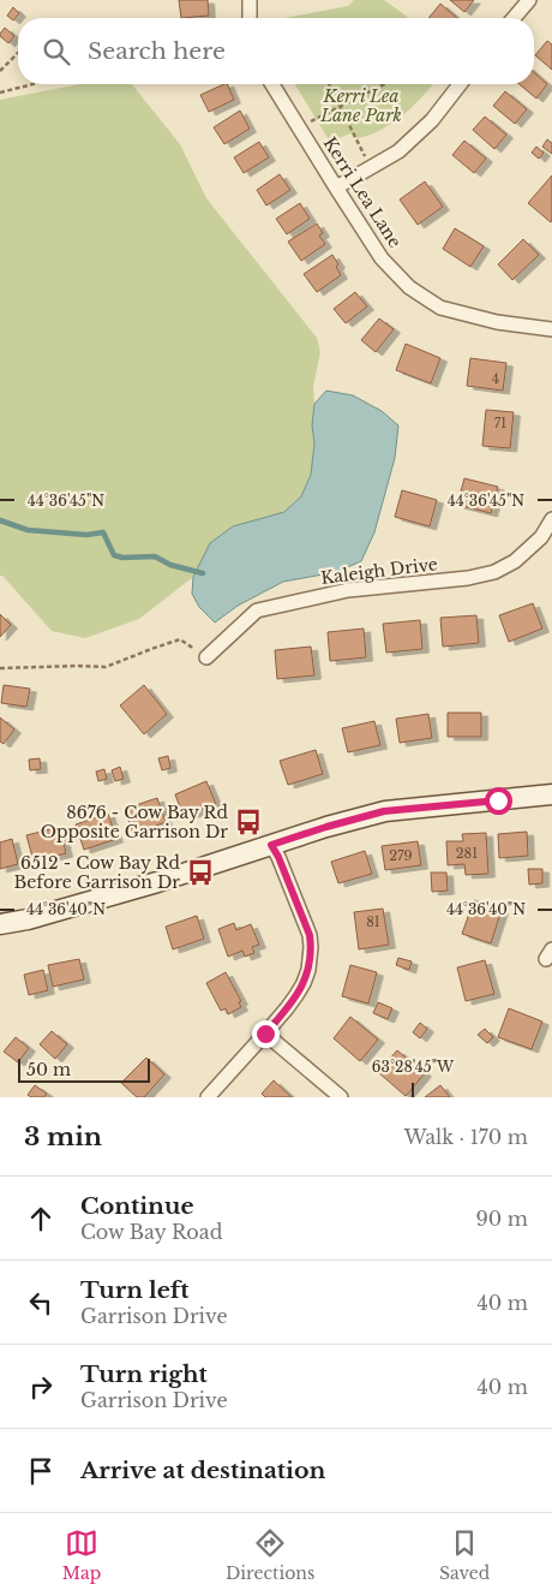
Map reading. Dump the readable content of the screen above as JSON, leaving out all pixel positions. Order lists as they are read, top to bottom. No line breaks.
{"streets":{"street":["Kerri Lea Lane","Kaleigh Drive"]},"parks":["Kerri Lea Lane Park"],"places":{"bus stop":["8676 - Cow Bay Rd Opposite Garrison Dr","6512 - Cow Bay Rd Before Garrison Dr"]},"house_numbers":["4","71","281","279","81"],"scale_bar":"50 m","page":{"search":"Search here","scale":"50 m","heading":["3 min","Walk · 170 m"],"list":[["Continue","Cow Bay Road","90 m"],["Turn left","Garrison Drive","40 m"],["Turn right","Garrison Drive","40 m"],"Arrive at destination"],"nav":["Map","Directions","Saved"]},"coordinates":["44°36'45\"N","44°36'40\"N","63°28'45\"W"]}
